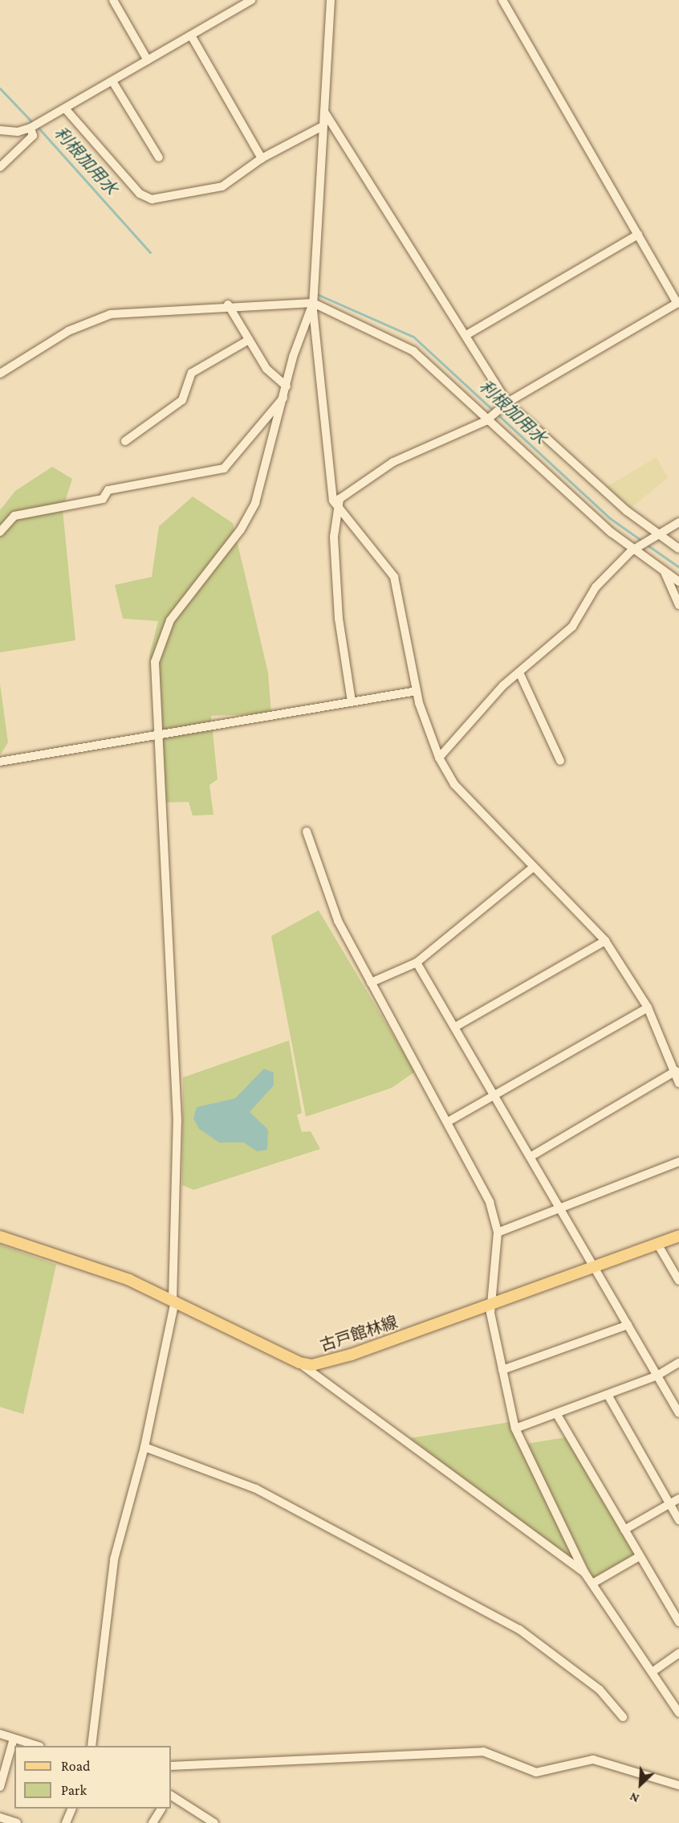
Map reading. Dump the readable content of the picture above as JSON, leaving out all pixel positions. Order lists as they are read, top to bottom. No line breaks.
{"streets":{"main road":["古戸館林線"]},"water":["利根加用水"],"legend":["Road","Park"],"north":"bottom left"}
